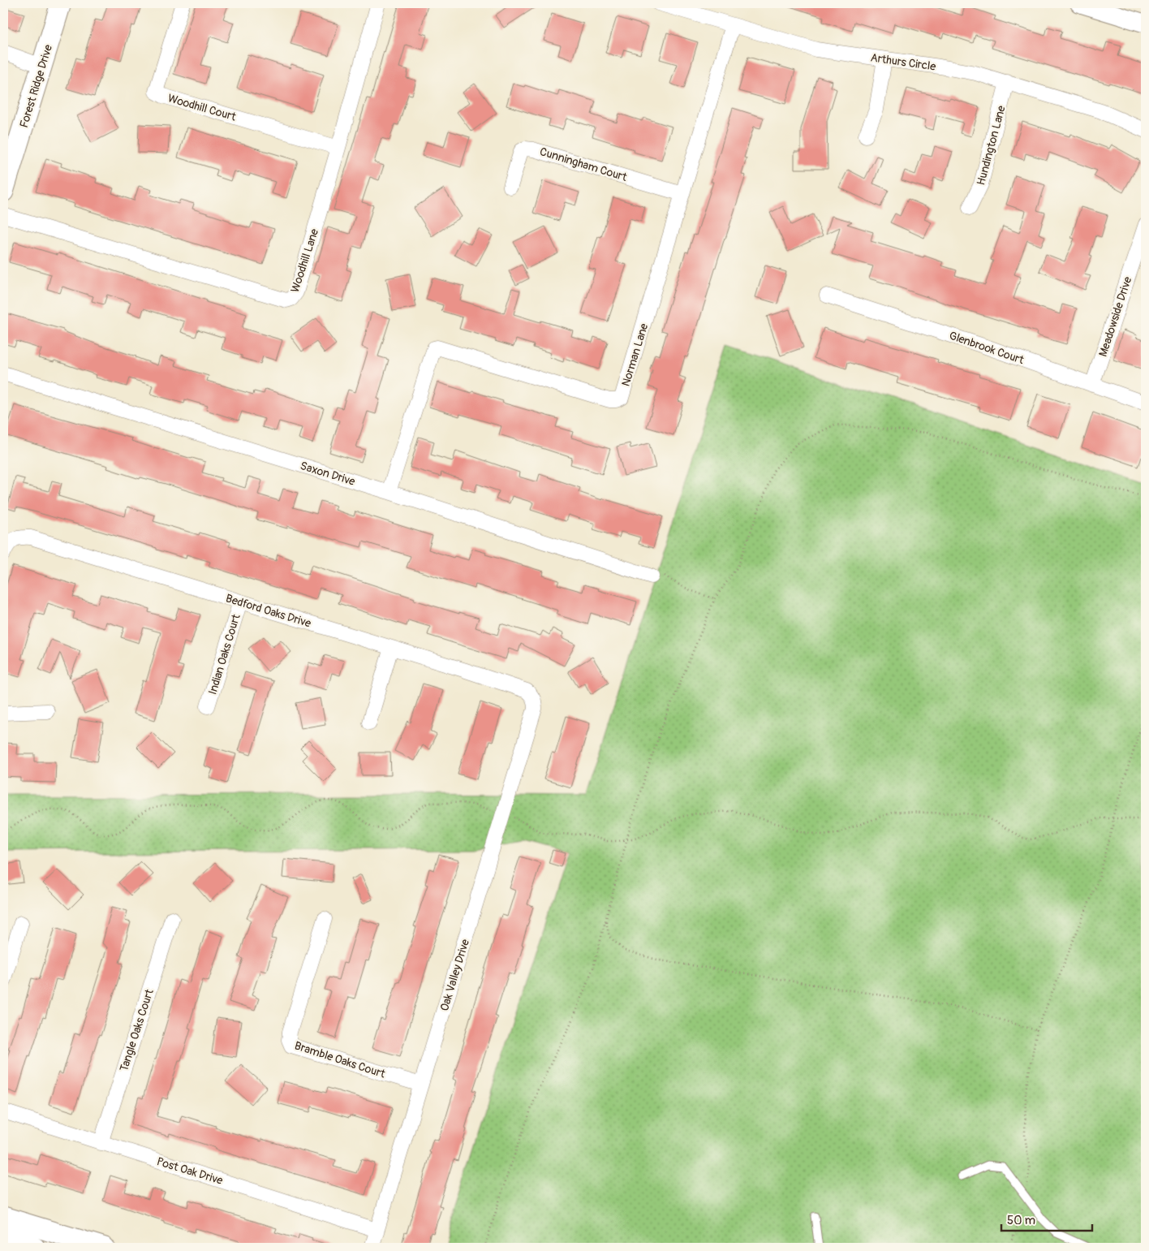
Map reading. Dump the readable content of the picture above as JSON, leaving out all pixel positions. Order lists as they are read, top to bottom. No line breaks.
{"streets":{"main road":["Forest Ridge Drive"],"street":["Arthurs Circle","Woodhill Court","Hundington Lane","Cunningham Court","Woodhill Lane","Meadowside Drive","Glenbrook Court","Norman Lane","Saxon Drive","Bedford Oaks Drive","Indian Oaks Court","Oak Valley Drive","Tangle Oaks Court","Bramble Oaks Court","Post Oak Drive"]},"crossings":[["Arthurs Circle","Hundington Lane"],["Arthurs Circle","Norman Lane"],["Woodhill Court","Woodhill Lane"],["Cunningham Court","Norman Lane"],["Meadowside Drive","Glenbrook Court"],["Norman Lane","Saxon Drive"],["Bedford Oaks Drive","Indian Oaks Court"],["Bedford Oaks Drive","Oak Valley Drive"],["Oak Valley Drive","Bramble Oaks Court"],["Oak Valley Drive","Post Oak Drive"],["Tangle Oaks Court","Post Oak Drive"]],"scale_bar":"50 m"}
